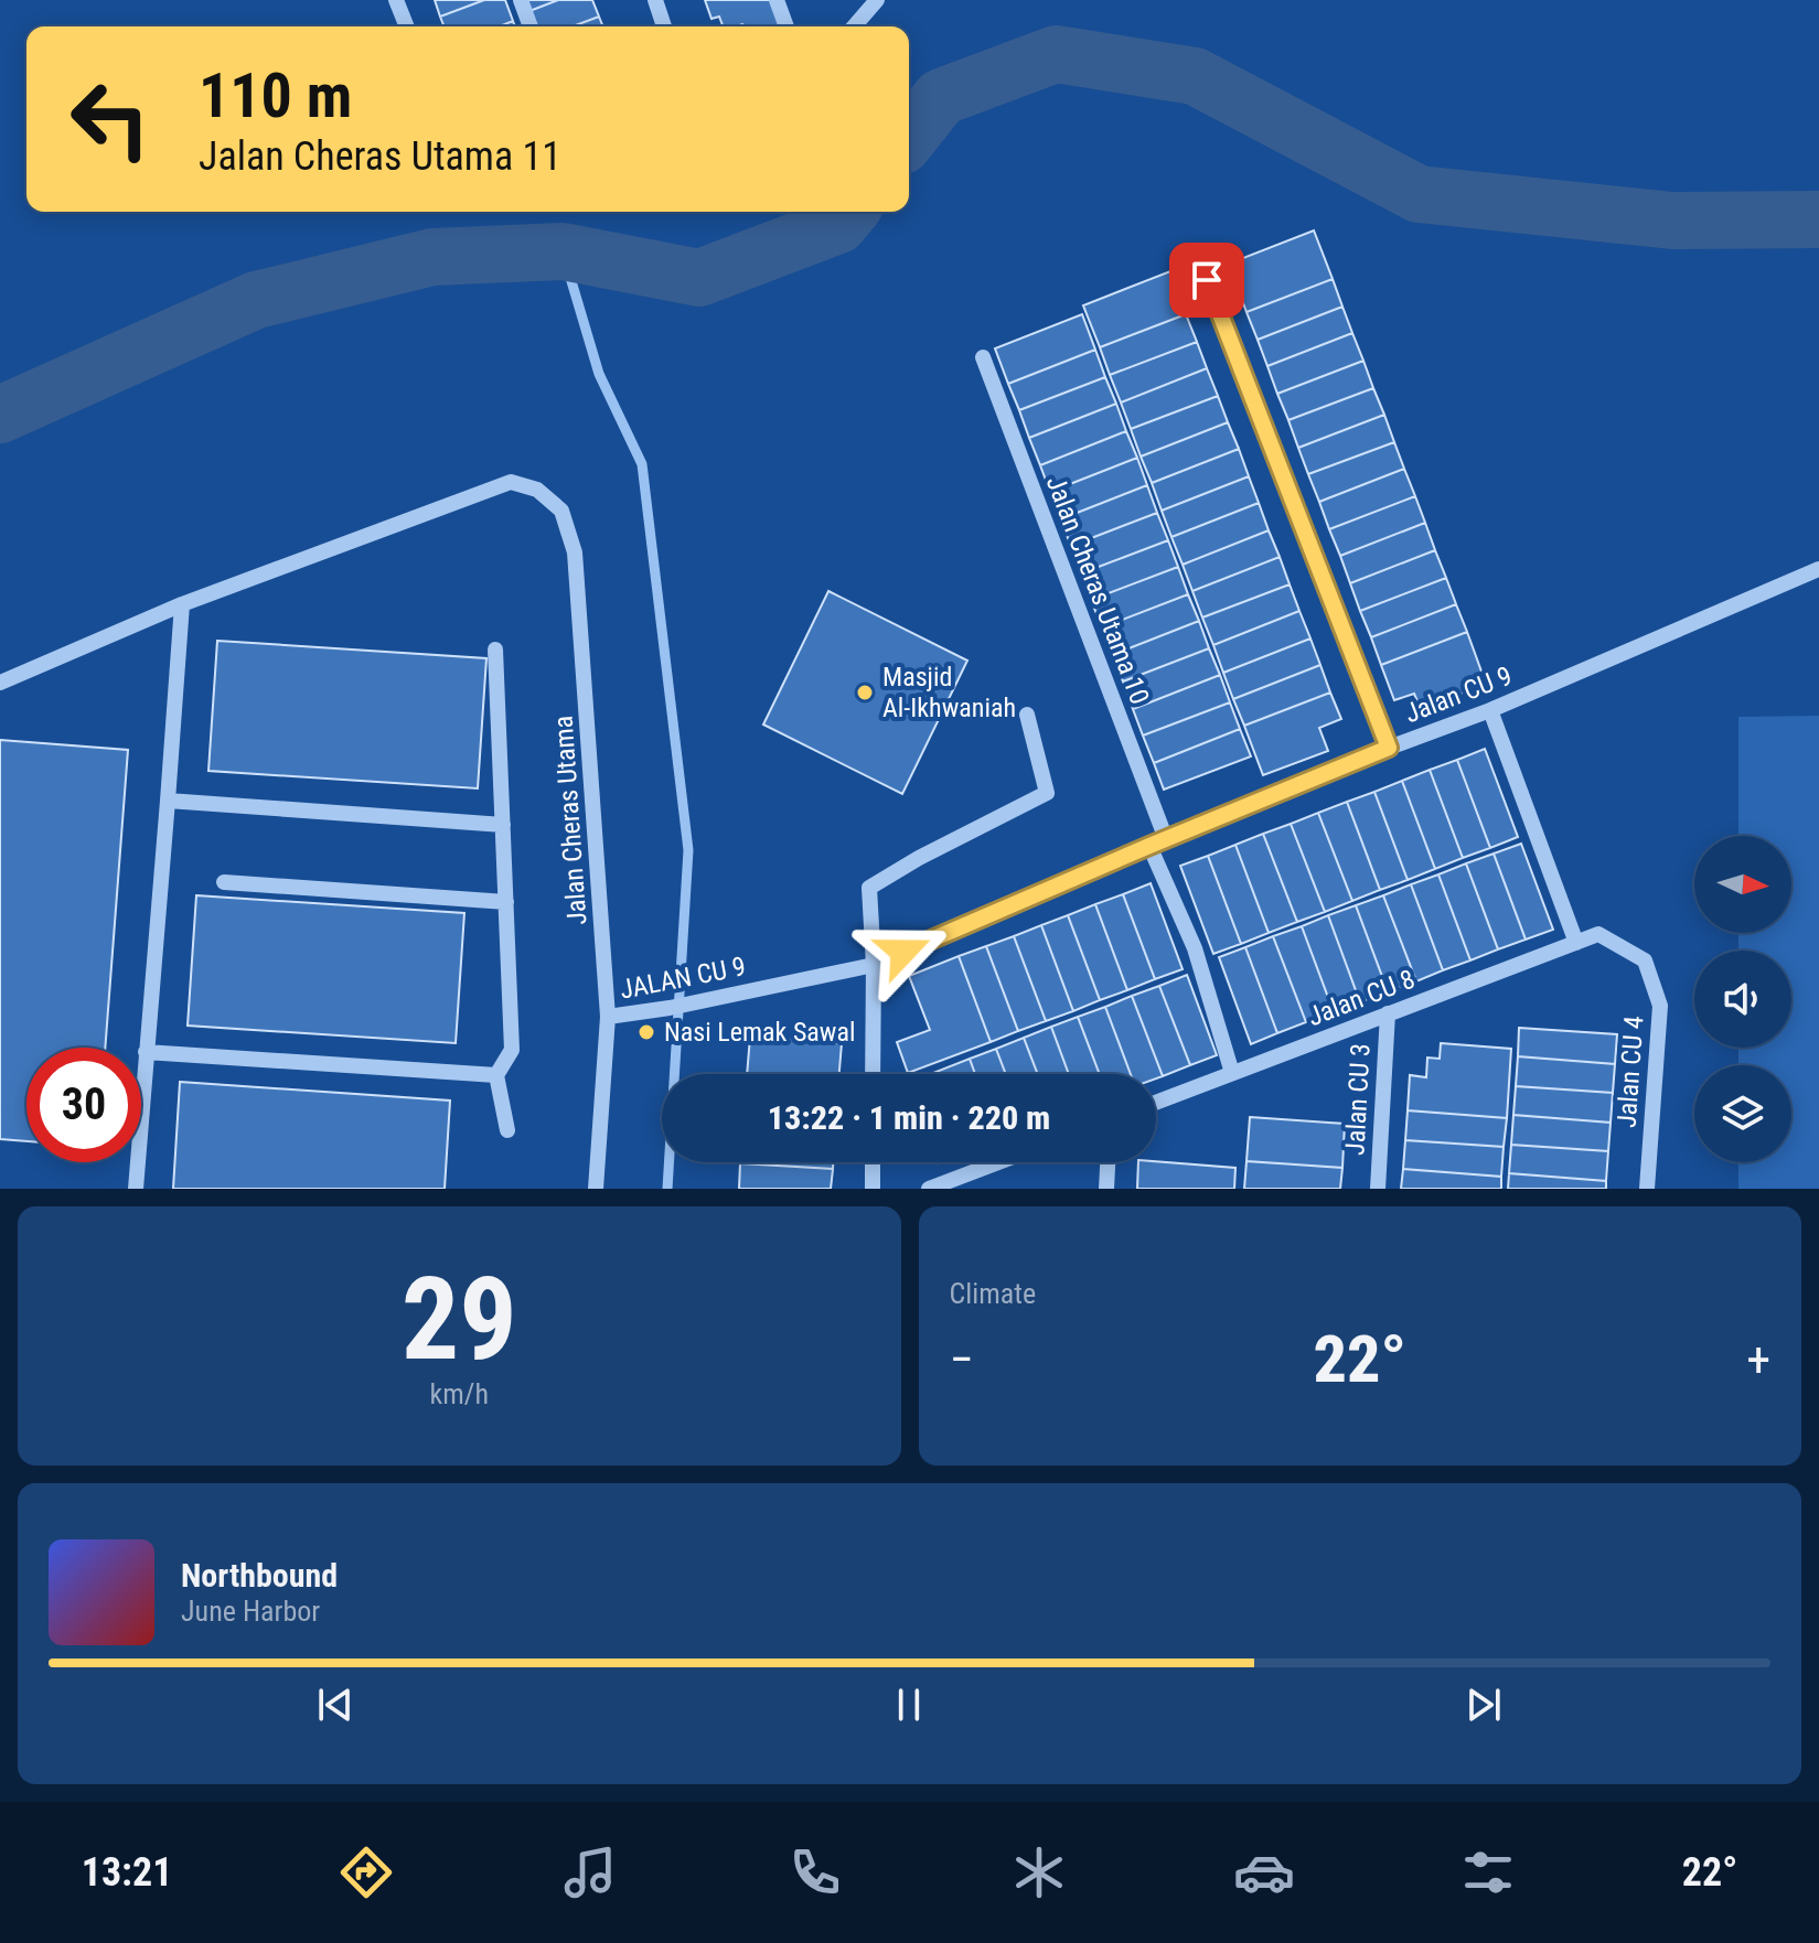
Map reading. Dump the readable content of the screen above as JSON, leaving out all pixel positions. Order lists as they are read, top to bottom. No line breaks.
{"streets":{"street":["Jalan Cheras Utama 10","Jalan CU 9","Jalan Cheras Utama","JALAN CU 9","Jalan CU 8","Jalan CU 4","Jalan CU 3"]},"crossings":[["Jalan Cheras Utama 10","Jalan CU 9"],["Jalan Cheras Utama 10","Jalan CU 8"],["Jalan CU 9","JALAN CU 9"],["Jalan Cheras Utama","JALAN CU 9"],["Jalan CU 8","Jalan CU 4"],["Jalan CU 8","Jalan CU 3"]],"places":["Masjid Al-Ikhwaniah","Nasi Lemak Sawal"],"north":"right","page":{"turn":["110 m","Jalan Cheras Utama 11"],"limit":"30","trip":"13:22 · 1 min · 220 m","tile":[["29","km/h"],"Climate"],"heat":["−","22°","+"],"song":["Northbound","June Harbor"],"tabs":["13:21","22°"]}}
